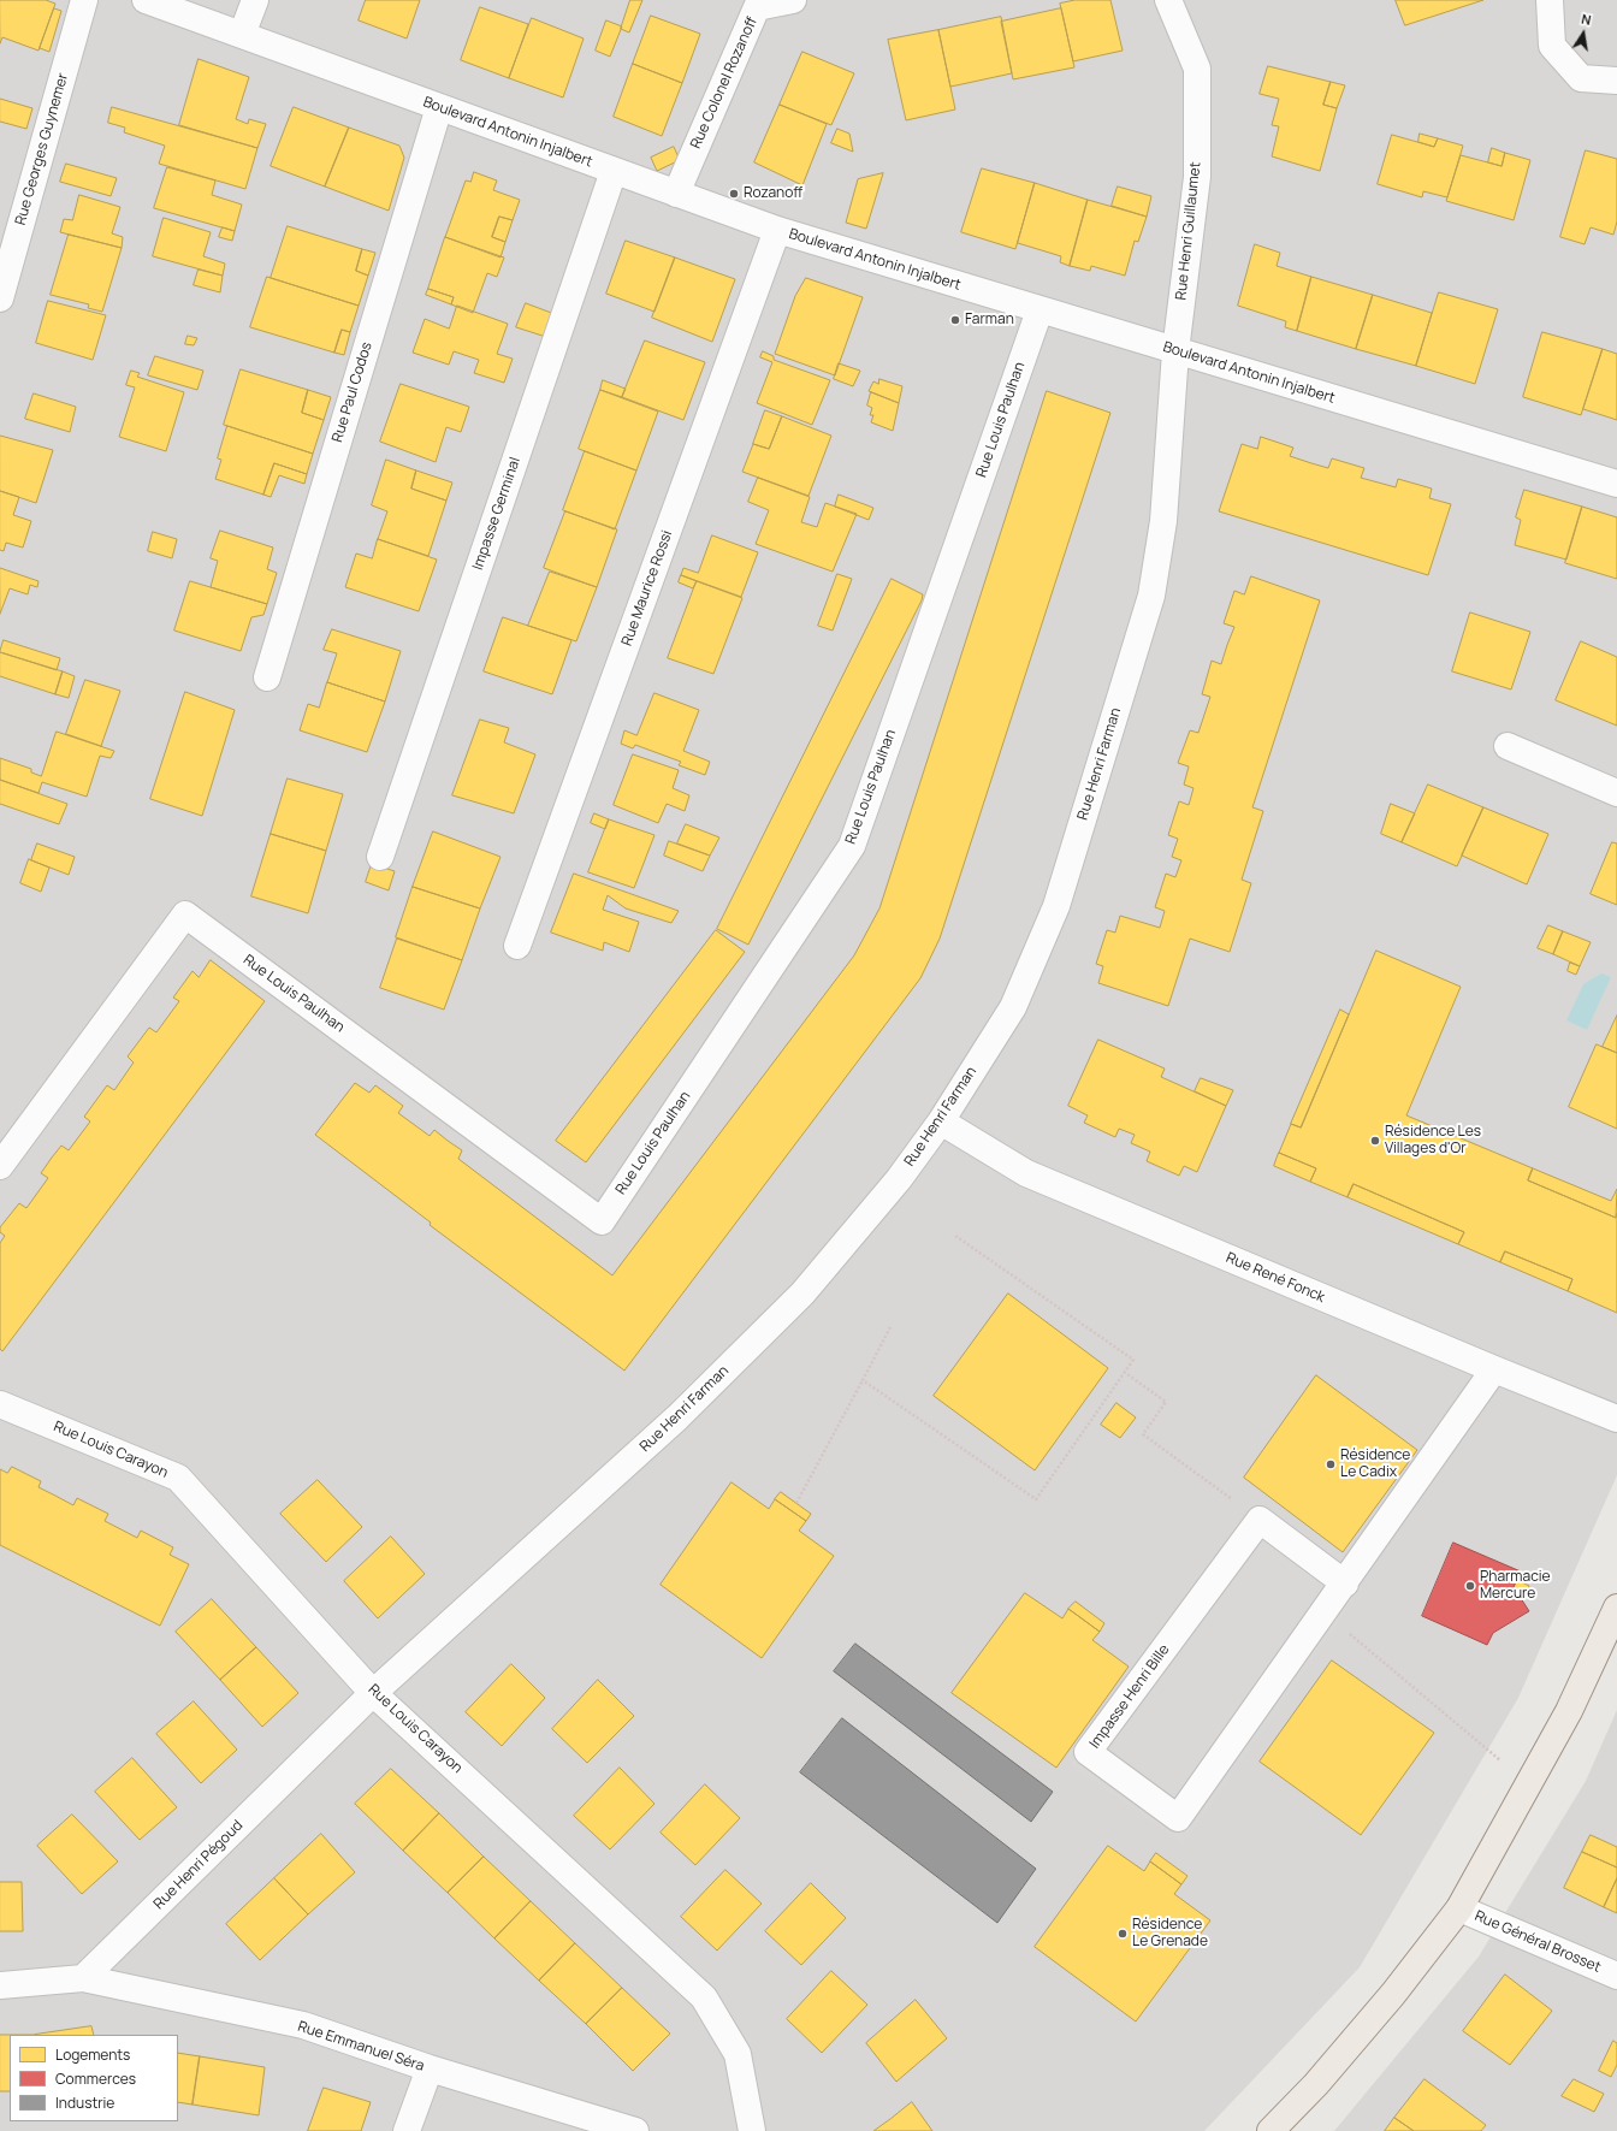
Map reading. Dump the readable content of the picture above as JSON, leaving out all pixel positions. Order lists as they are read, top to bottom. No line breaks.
{"streets":{"street":["Rue Colonel Rozanoff","Boulevard Antonin Injalbert","Rue Georges Guynemer","Rue Henri Guillaumet","Rue Paul Codos","Rue Louis Paulhan","Impasse Germinal","Rue Maurice Rossi","Rue Henri Farman","Rue René Fonck","Rue Louis Carayon","Impasse Henri Bille","Rue Henri Pégoud","Rue Général Brosset","Rue Emmanuel Séra"]},"crossings":[["Rue Colonel Rozanoff","Boulevard Antonin Injalbert"],["Boulevard Antonin Injalbert","Rue Henri Guillaumet"],["Boulevard Antonin Injalbert","Rue Paul Codos"],["Boulevard Antonin Injalbert","Rue Louis Paulhan"],["Boulevard Antonin Injalbert","Impasse Germinal"],["Boulevard Antonin Injalbert","Rue Maurice Rossi"],["Boulevard Antonin Injalbert","Rue Henri Farman"],["Rue Henri Guillaumet","Rue Henri Farman"],["Rue Henri Farman","Rue René Fonck"],["Rue Henri Farman","Rue Louis Carayon"],["Rue Henri Farman","Rue Henri Pégoud"],["Rue René Fonck","Impasse Henri Bille"],["Rue Louis Carayon","Rue Henri Pégoud"],["Rue Henri Pégoud","Rue Emmanuel Séra"]],"places":["Rozanoff","Farman","Résidence Les Villages d'Or","Résidence Le Cadix","Pharmacie Mercure","Résidence Le Grenade"],"legend":["Logements","Commerces","Industrie"],"north":"top"}
